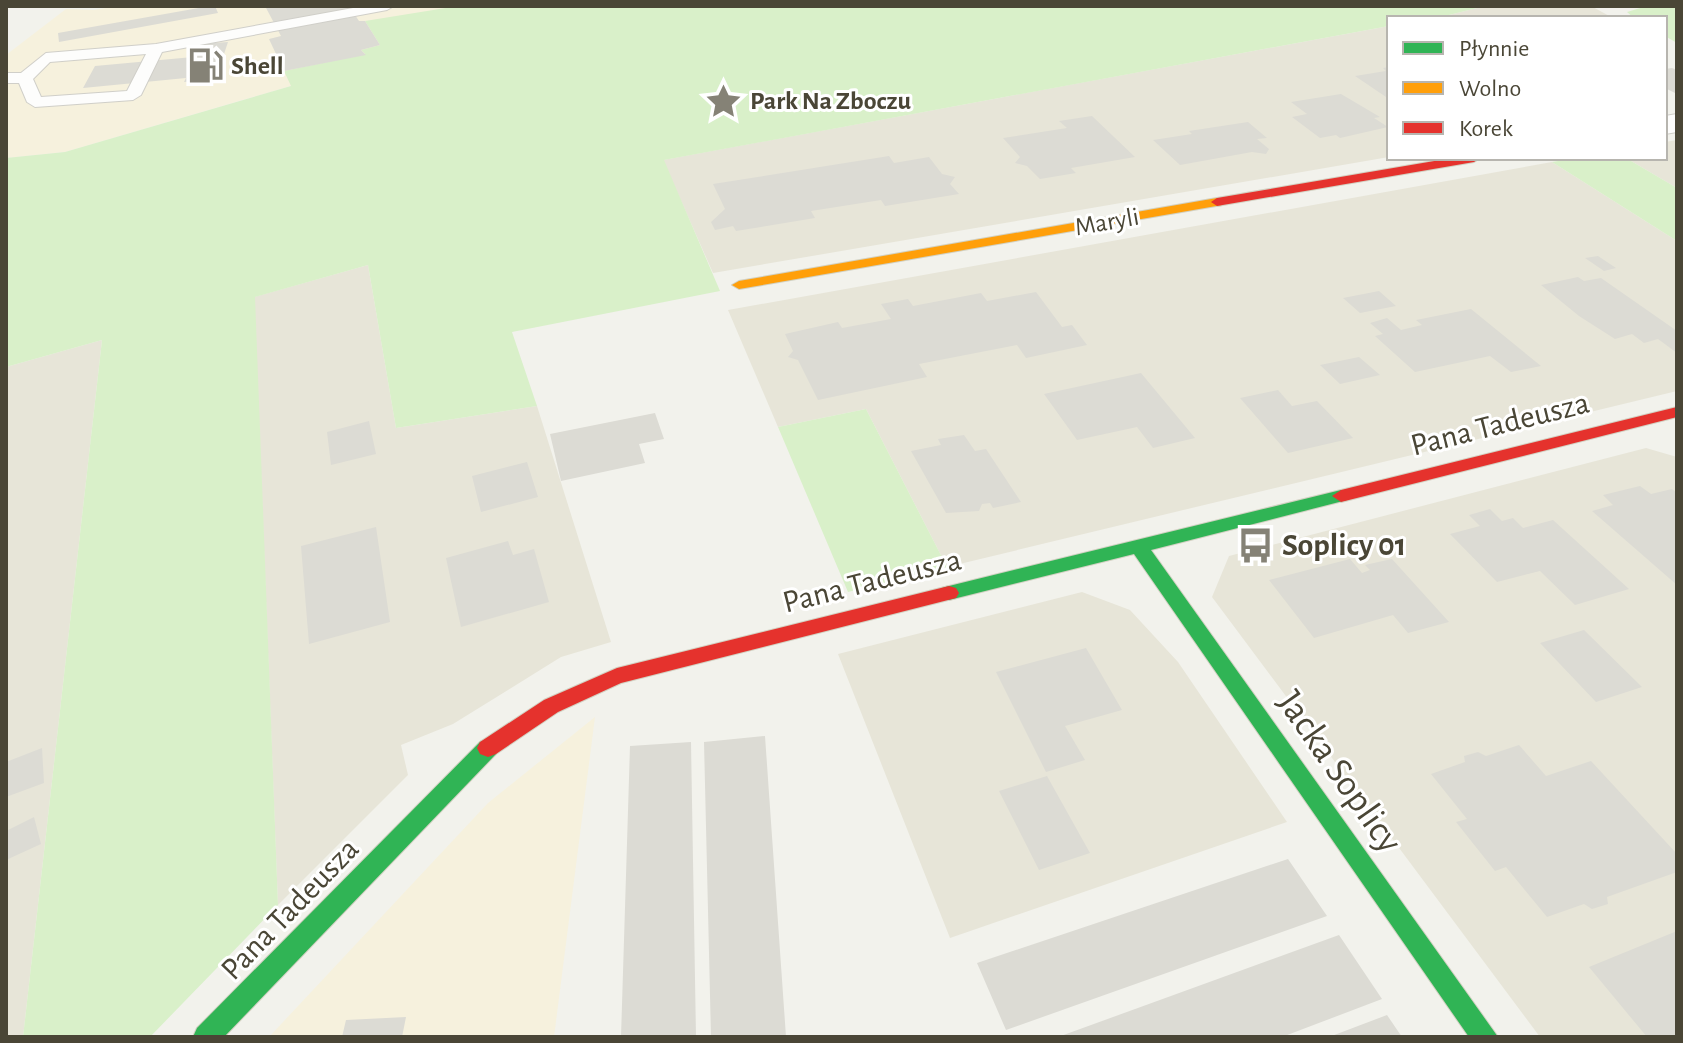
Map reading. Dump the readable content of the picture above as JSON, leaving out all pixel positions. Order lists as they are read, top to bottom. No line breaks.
{"streets":{"street":["Maryli","Pana Tadeusza","Jacka Soplicy"]},"crossings":[["Pana Tadeusza","Jacka Soplicy"]],"places":{"fuel station":["Shell"],"place":["Park Na Zboczu"],"bus stop":["Soplicy 01"]},"legend":["Płynnie","Wolno","Korek"]}
